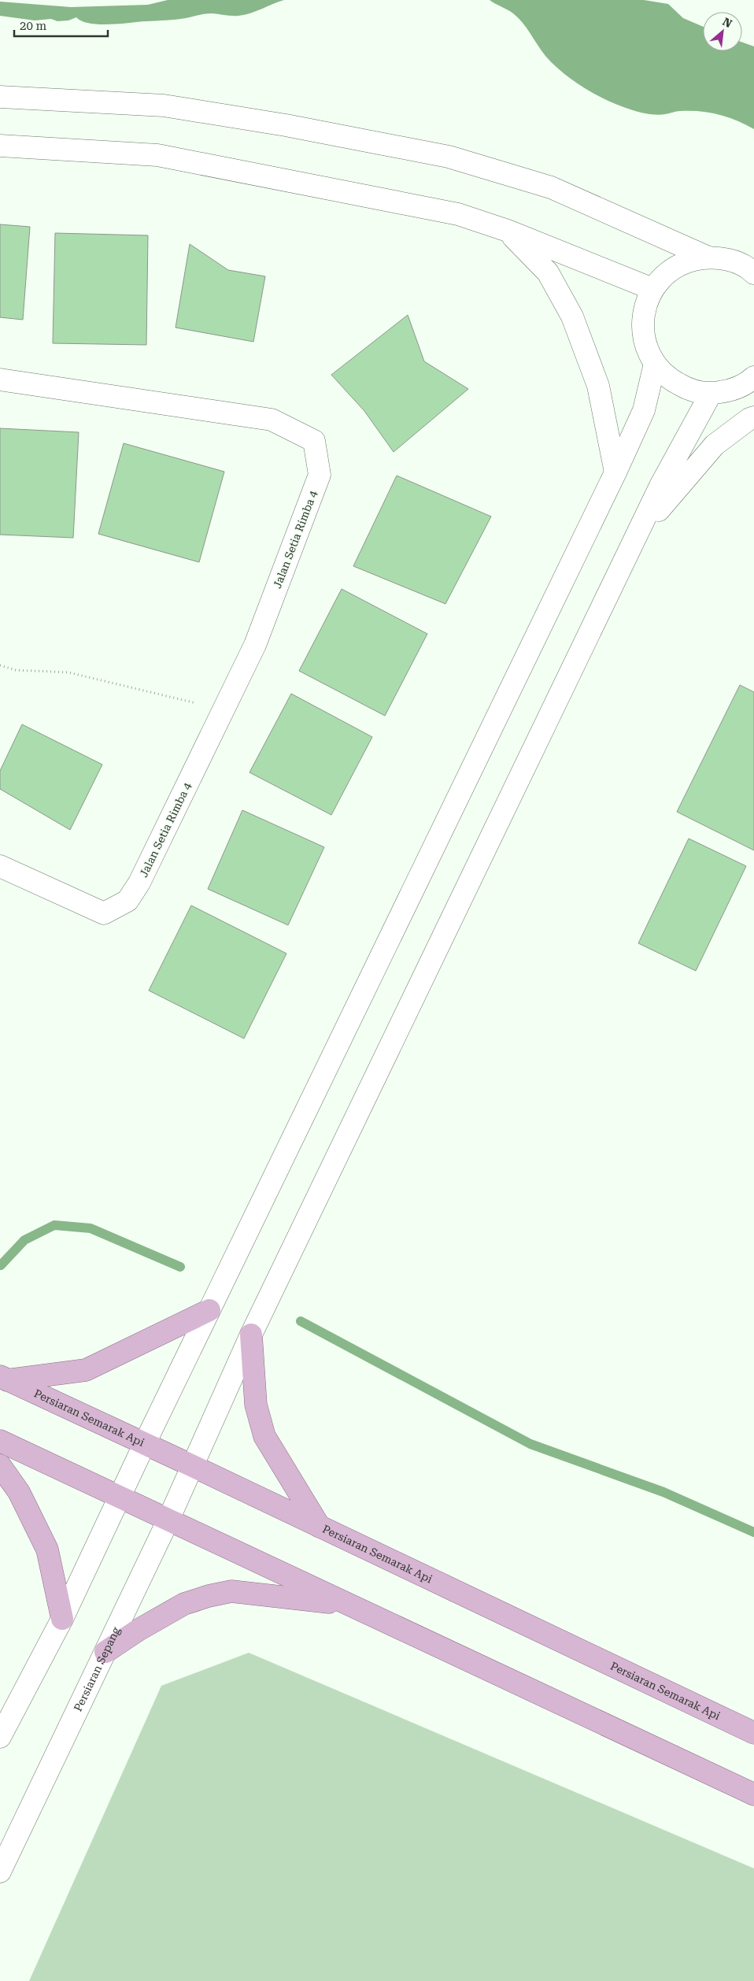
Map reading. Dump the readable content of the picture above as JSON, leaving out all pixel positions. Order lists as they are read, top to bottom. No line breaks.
{"streets":{"main road":["Persiaran Semarak Api"],"street":["Jalan Setia Rimba 4","Persiaran Sepang"]},"crossings":[["Persiaran Semarak Api","Persiaran Sepang"]],"scale_bar":"20 m","north":"top right"}
